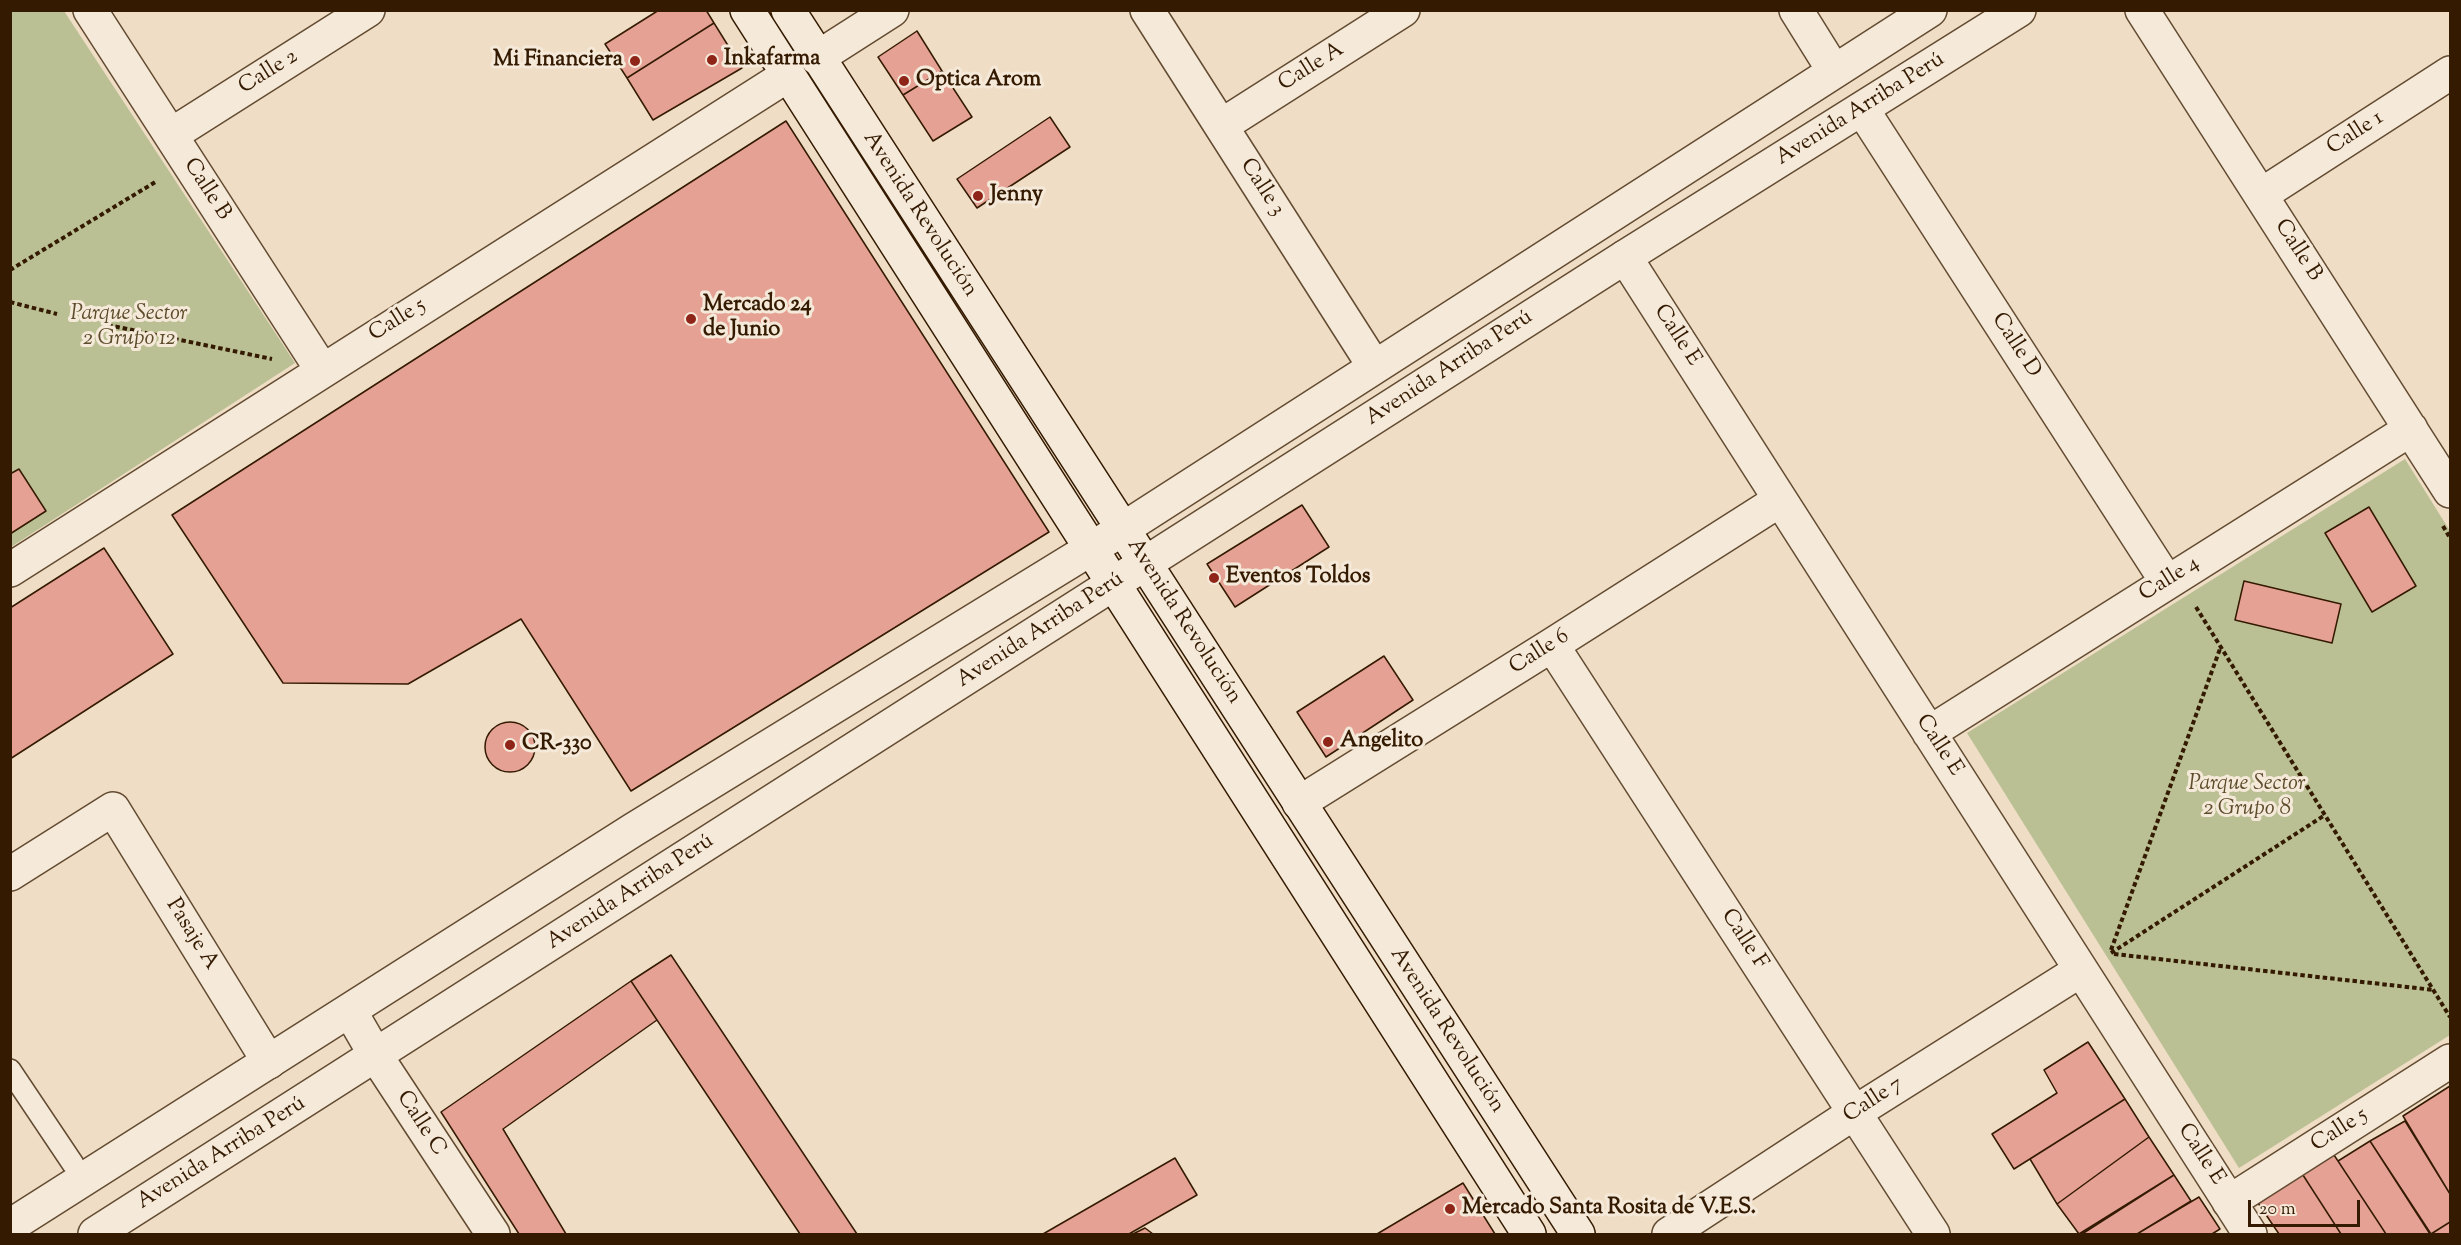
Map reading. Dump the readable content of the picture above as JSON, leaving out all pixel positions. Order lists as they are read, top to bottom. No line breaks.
{"streets":{"street":["Calle A","Calle 2","Avenida Arriba Perú","Calle 1","Calle 3","Calle B","Avenida Revolución","Calle 5","Calle E","Calle D","Calle 4","Calle 6","Pasaje A","Calle F","Calle 7","Calle C"]},"crossings":[["Calle A","Calle 3"],["Calle 2","Calle B"],["Avenida Arriba Perú","Calle 3"],["Avenida Arriba Perú","Avenida Revolución"],["Avenida Arriba Perú","Calle E"],["Avenida Arriba Perú","Calle D"],["Avenida Arriba Perú","Pasaje A"],["Avenida Arriba Perú","Calle C"],["Calle 1","Calle B"],["Calle B","Calle 5"],["Calle B","Calle 4"],["Avenida Revolución","Calle 5"],["Avenida Revolución","Calle 6"],["Calle 5","Calle E"],["Calle E","Calle 4"],["Calle E","Calle 6"],["Calle E","Calle 7"],["Calle D","Calle 4"],["Calle 6","Calle F"],["Calle F","Calle 7"]],"parks":["Parque Sector 2 Grupo 12","Parque Sector 2 Grupo 8"],"places":["Inkafarma","Mi Financiera","Optica Arom","Jenny","Mercado 24 de Junio","Eventos Toldos","Angelito","CR-330","Mercado Santa Rosita de V.E.S."],"scale_bar":"20 m"}
